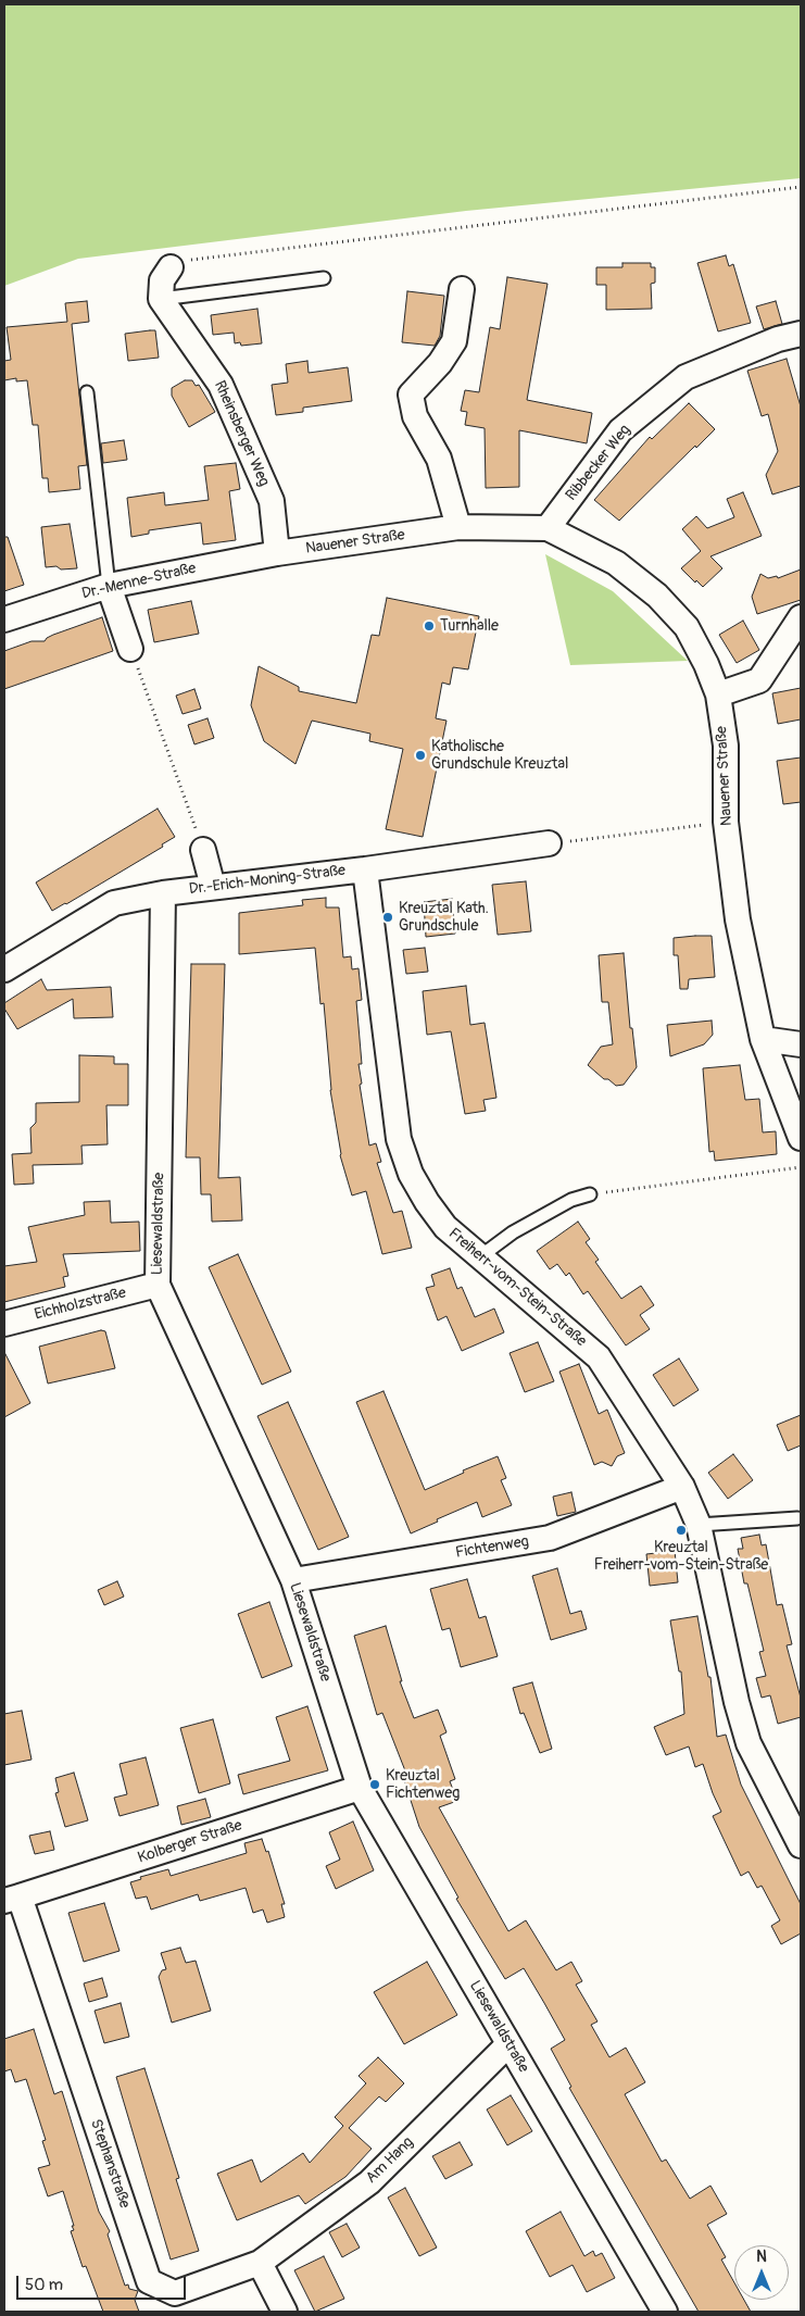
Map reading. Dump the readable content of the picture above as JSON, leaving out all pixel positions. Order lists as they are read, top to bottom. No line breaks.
{"streets":{"street":["Rheinsberger Weg","Ribbecker Weg","Nauener Straße","Dr.-Menne-Straße","Dr.-Erich-Moning-Straße","Liesewaldstraße","Freiherr-vom-Stein-Straße","Eichholzstraße","Fichtenweg","Kolberger Straße","Am Hang","Stephanstraße"]},"crossings":[["Rheinsberger Weg","Nauener Straße"],["Rheinsberger Weg","Dr.-Menne-Straße"],["Ribbecker Weg","Nauener Straße"],["Nauener Straße","Dr.-Menne-Straße"],["Dr.-Erich-Moning-Straße","Liesewaldstraße"],["Dr.-Erich-Moning-Straße","Freiherr-vom-Stein-Straße"],["Liesewaldstraße","Eichholzstraße"],["Liesewaldstraße","Fichtenweg"],["Liesewaldstraße","Kolberger Straße"],["Liesewaldstraße","Am Hang"],["Freiherr-vom-Stein-Straße","Fichtenweg"],["Kolberger Straße","Stephanstraße"],["Am Hang","Stephanstraße"]],"places":["Turnhalle","Katholische Grundschule Kreuztal","Kreuztal Kath. Grundschule","Kreuztal Freiherr-vom-Stein-Straße","Kreuztal Fichtenweg"],"scale_bar":"50 m","north":"top"}
